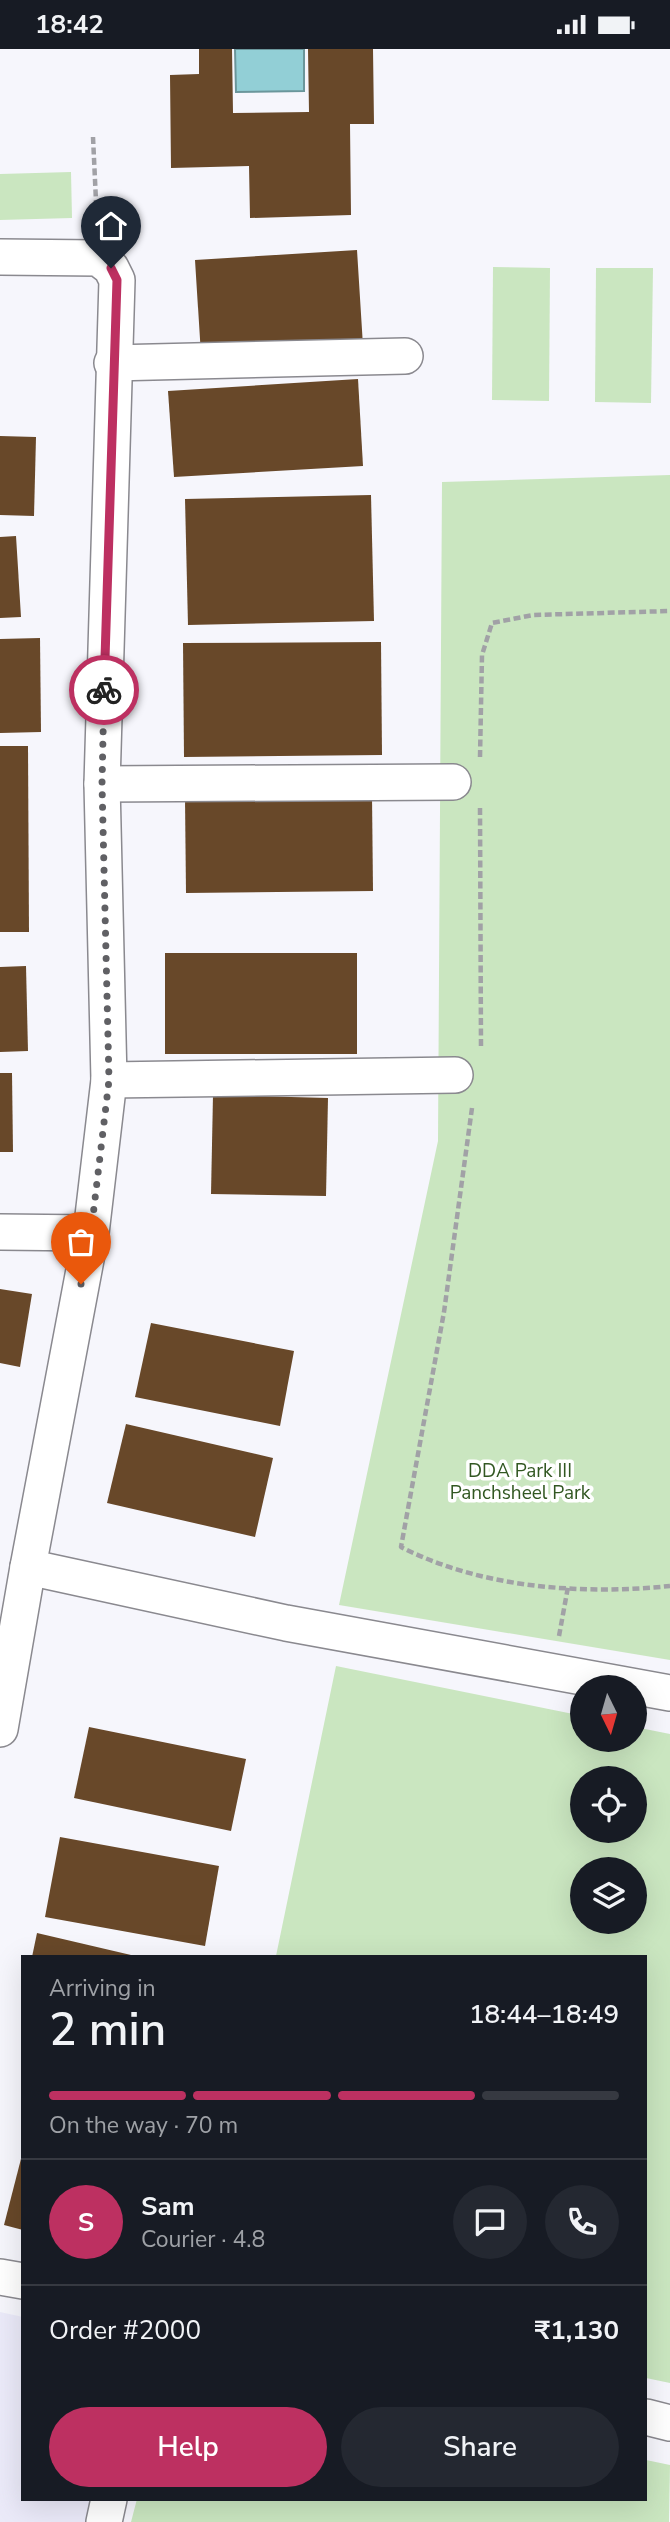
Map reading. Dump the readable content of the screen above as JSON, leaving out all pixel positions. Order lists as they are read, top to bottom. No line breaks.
{"parks":["DDA Park III Panchsheel Park"],"north":"bottom","page":{"status":"18:42","heading":["2 min","Arriving in","18:44–18:49"],"panel":["Sam","Courier · 4.8","Order #2000","₹1,130"],"bar":"On the way · 70 m","round":"S","buttons":["Help","Share"]}}
